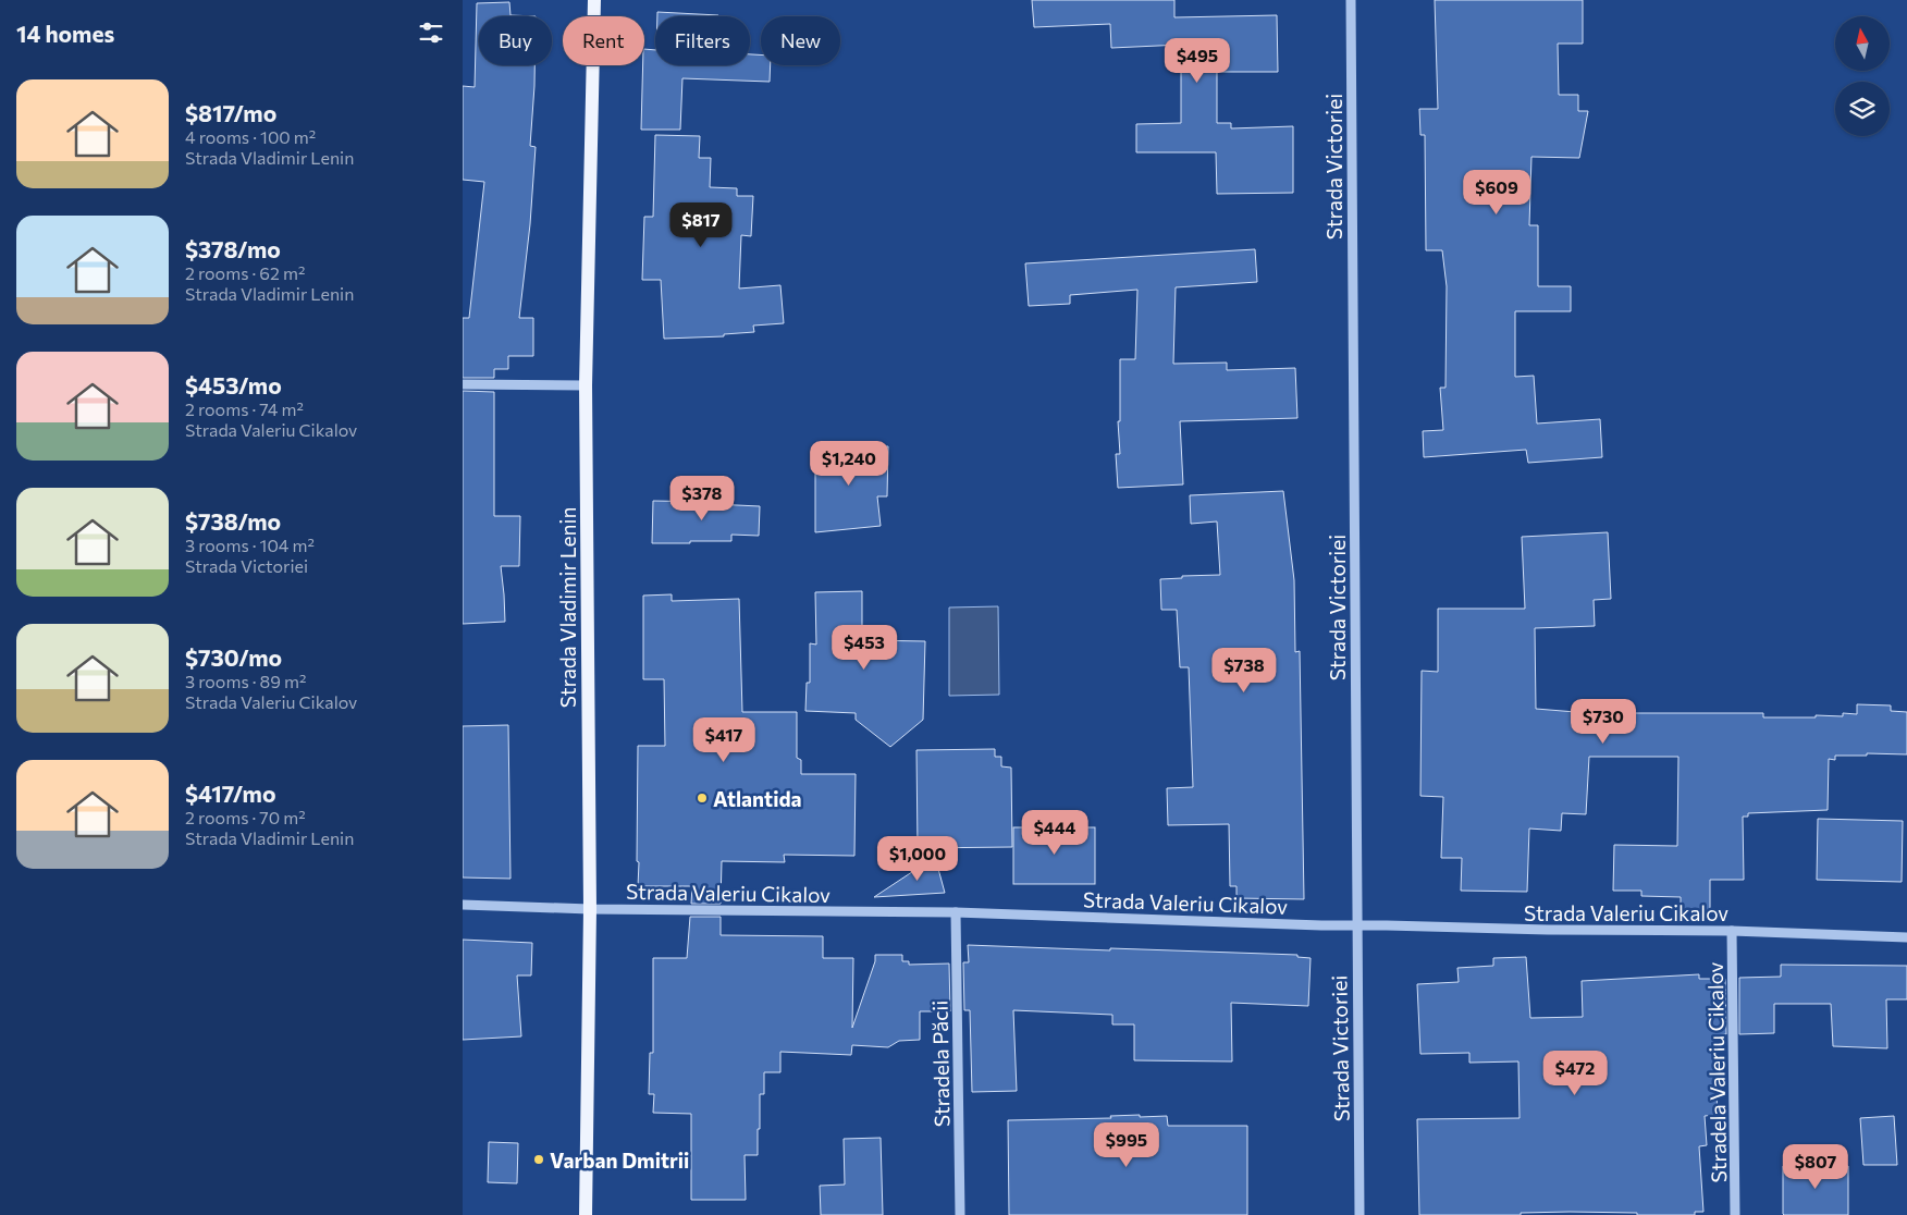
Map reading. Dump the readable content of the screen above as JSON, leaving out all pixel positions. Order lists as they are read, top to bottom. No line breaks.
{"streets":{"main road":["Strada Vladimir Lenin"],"street":["Strada Victoriei","Strada Valeriu Cikalov","Stradela Păcii","Stradela Valeriu Cikalov"]},"crossings":[["Strada Victoriei","Strada Valeriu Cikalov"],["Strada Vladimir Lenin","Strada Valeriu Cikalov"],["Strada Valeriu Cikalov","Stradela Păcii"],["Strada Valeriu Cikalov","Stradela Valeriu Cikalov"]],"places":["Atlantida","Varban Dmitrii"],"north":"top","page":{"heading":"14 homes","chip":["Buy","Rent","Filters","New"],"price":["$495","$609","$817","$1,240","$378","$453","$738","$730","$417","$444","$1,000","$472","$995","$807"],"list":[{"name":"$817/mo","note":"4 rooms · 100 m² · Strada Vladimir Lenin"},{"name":"$378/mo","note":"2 rooms · 62 m² · Strada Vladimir Lenin"},{"name":"$453/mo","note":"2 rooms · 74 m² · Strada Valeriu Cikalov"},{"name":"$738/mo","note":"3 rooms · 104 m² · Strada Victoriei"},{"name":"$730/mo","note":"3 rooms · 89 m² · Strada Valeriu Cikalov"},{"name":"$417/mo","note":"2 rooms · 70 m² · Strada Vladimir Lenin"}]}}
